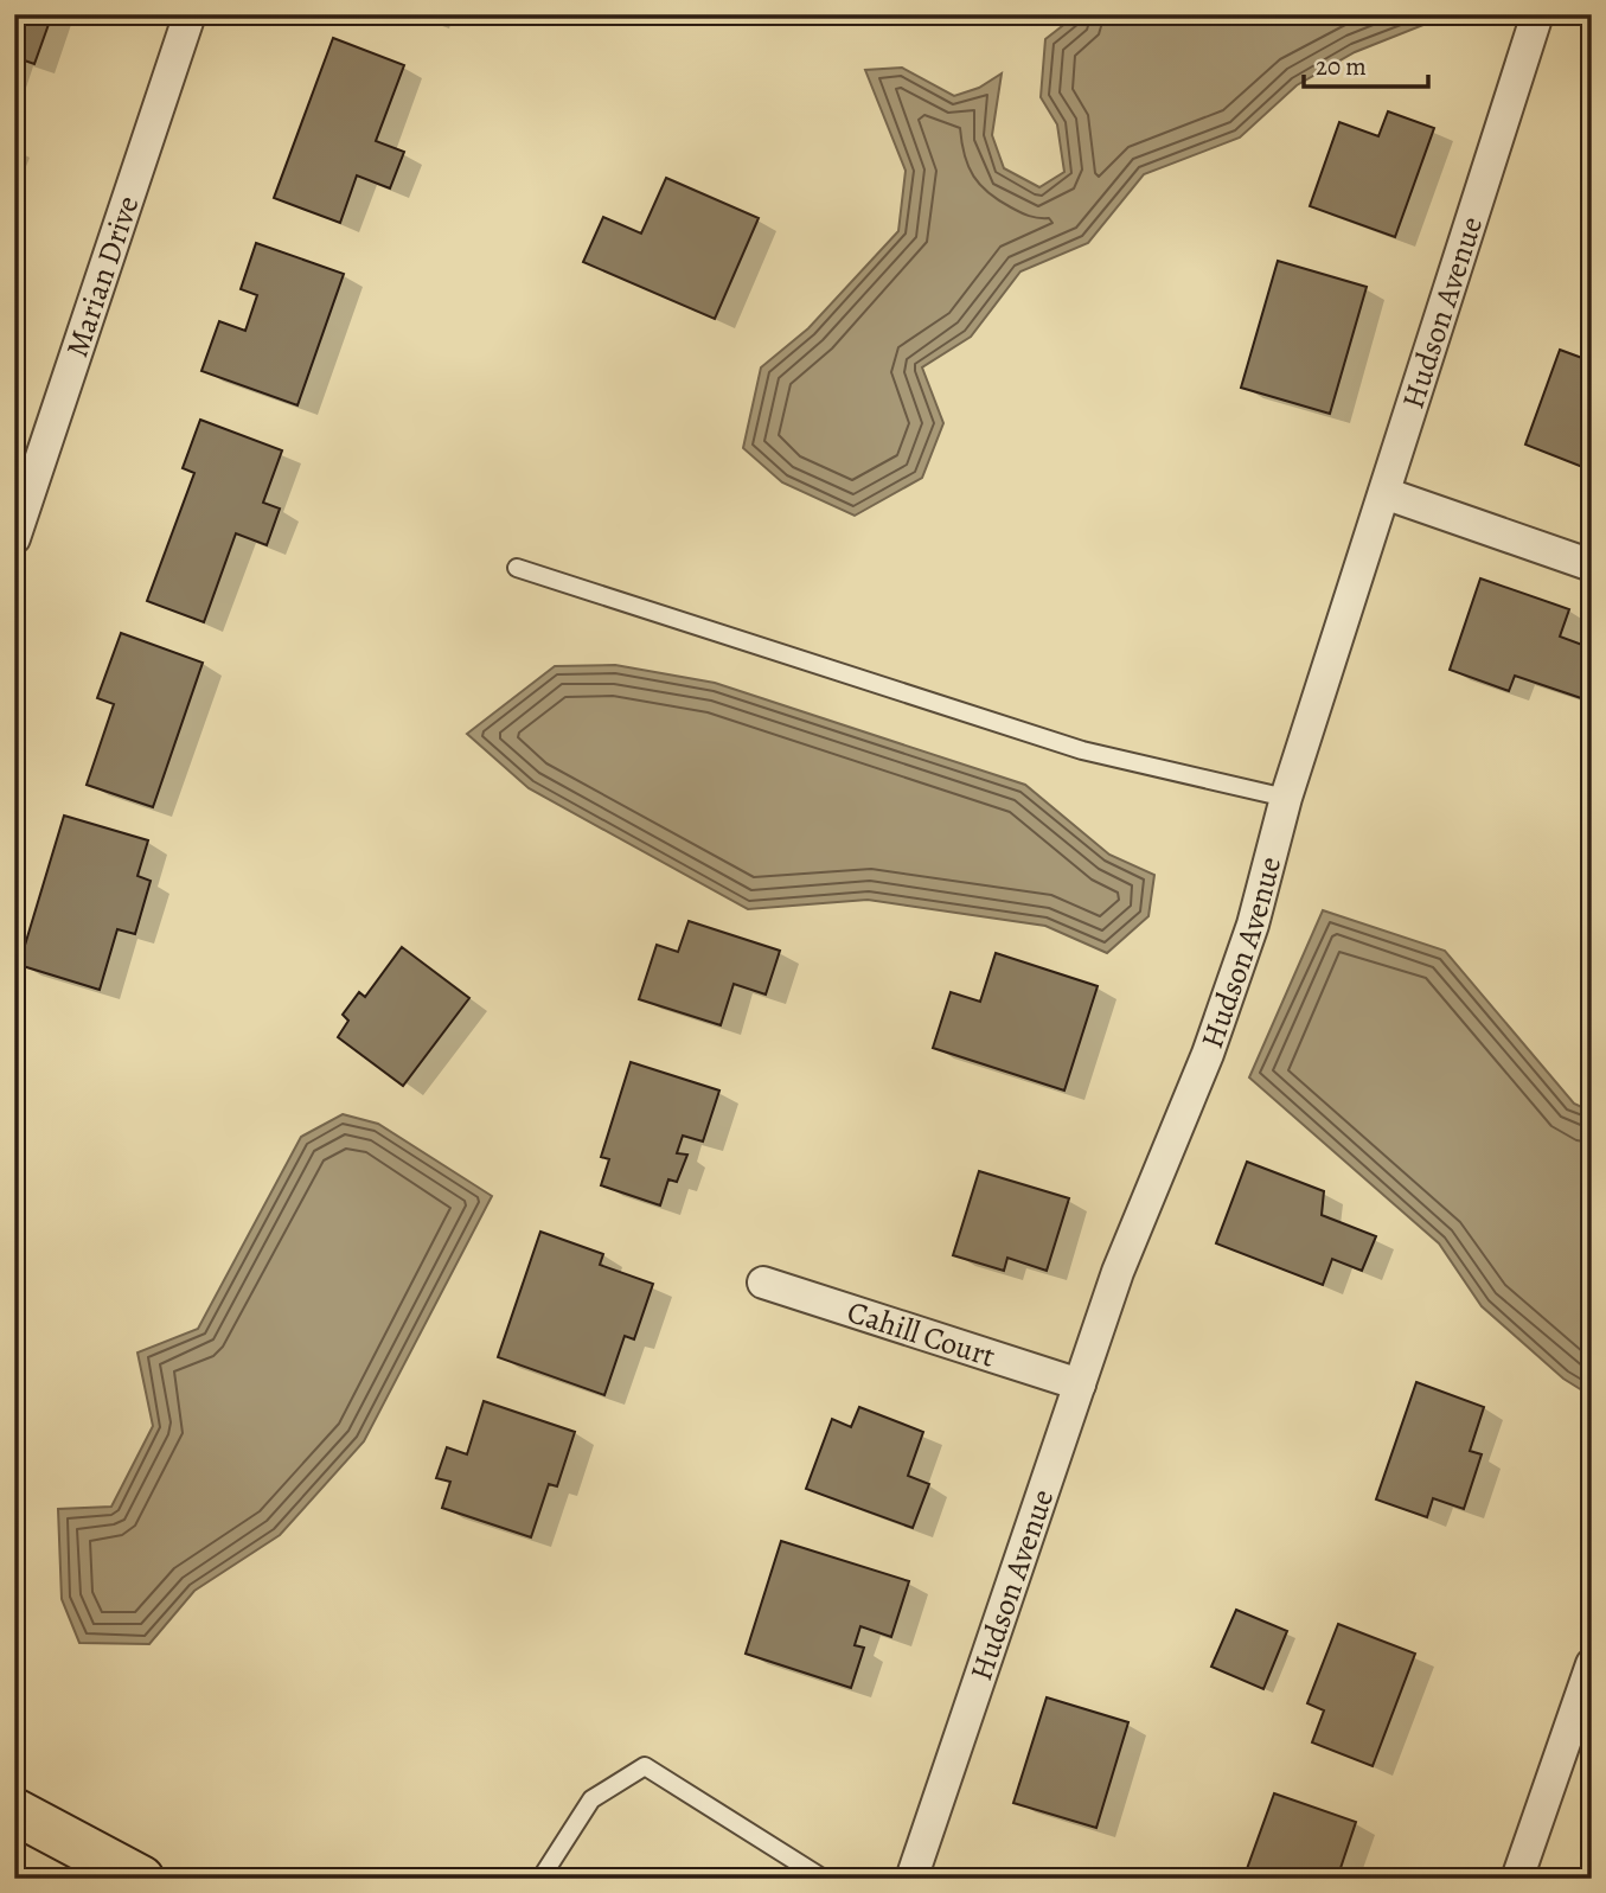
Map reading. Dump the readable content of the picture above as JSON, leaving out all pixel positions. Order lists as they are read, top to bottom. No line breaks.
{"streets":{"street":["Marian Drive","Hudson Avenue","Cahill Court"]},"crossings":[["Hudson Avenue","Cahill Court"]],"scale_bar":"20 m"}
